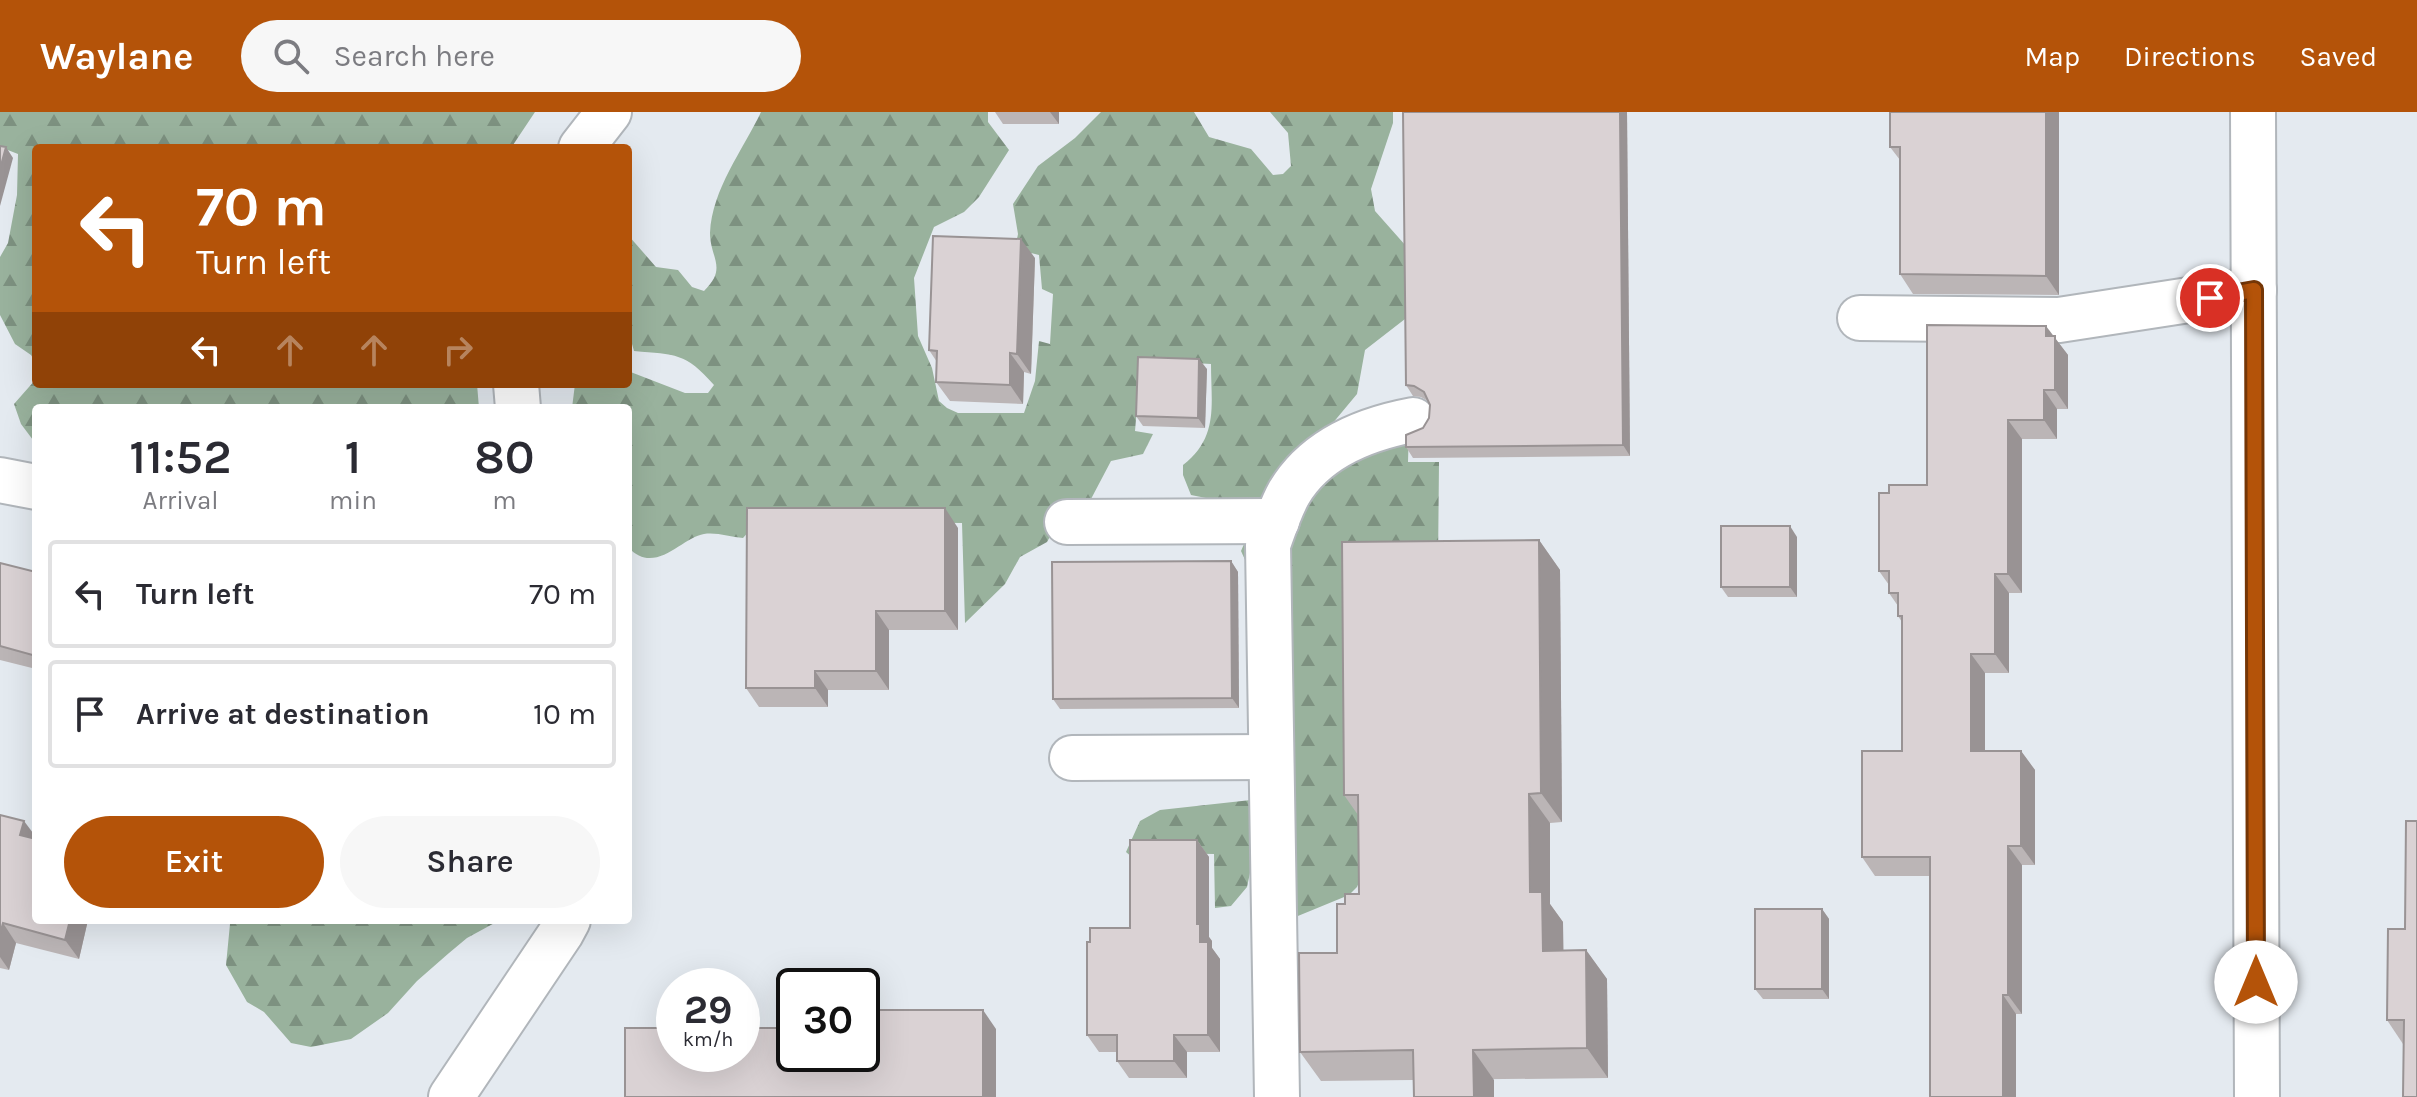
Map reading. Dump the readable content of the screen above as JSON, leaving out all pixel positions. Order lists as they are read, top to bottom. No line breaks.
{"page":{"header":"Waylane","search":"Search here","nav":["Map","Directions","Saved"],"turn":["70 m","Turn left"],"eta":["11:52","Arrival","1","min","80","m"],"list":[{"name":"Turn left","value":"70 m"},{"name":"Arrive at destination","value":"10 m"}],"buttons":["Exit","Share"],"speed":"29 km/h","limit":"30"}}
